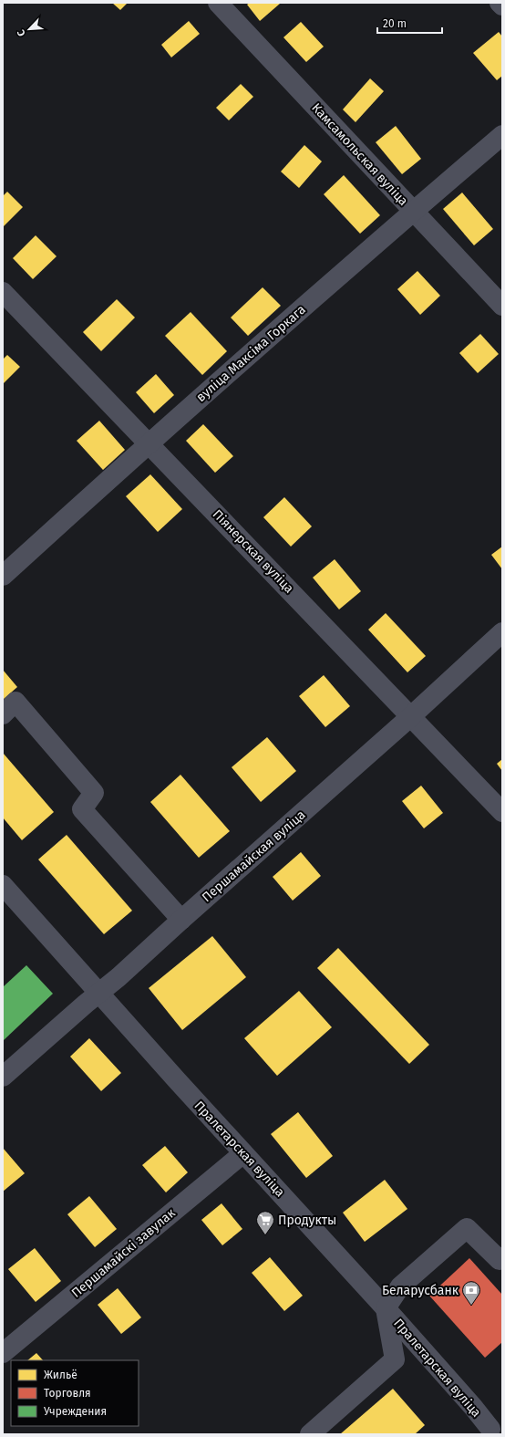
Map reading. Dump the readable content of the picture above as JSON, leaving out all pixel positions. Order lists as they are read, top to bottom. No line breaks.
{"streets":{"street":["Камсамольская вуліца","вуліца Максіма Горкага","Піянерская вуліца","Першамайская вуліца","Пралетарская вуліца","Першамайскі завулак"]},"crossings":[["Камсамольская вуліца","вуліца Максіма Горкага"],["вуліца Максіма Горкага","Піянерская вуліца"],["Піянерская вуліца","Першамайская вуліца"],["Першамайская вуліца","Пралетарская вуліца"],["Пралетарская вуліца","Першамайскі завулак"]],"places":{"supermarket":["Продукты"],"bank":["Беларусбанк"]},"legend":["Жильё","Торговля","Учреждения"],"scale_bar":"20 m","north":"bottom left"}
